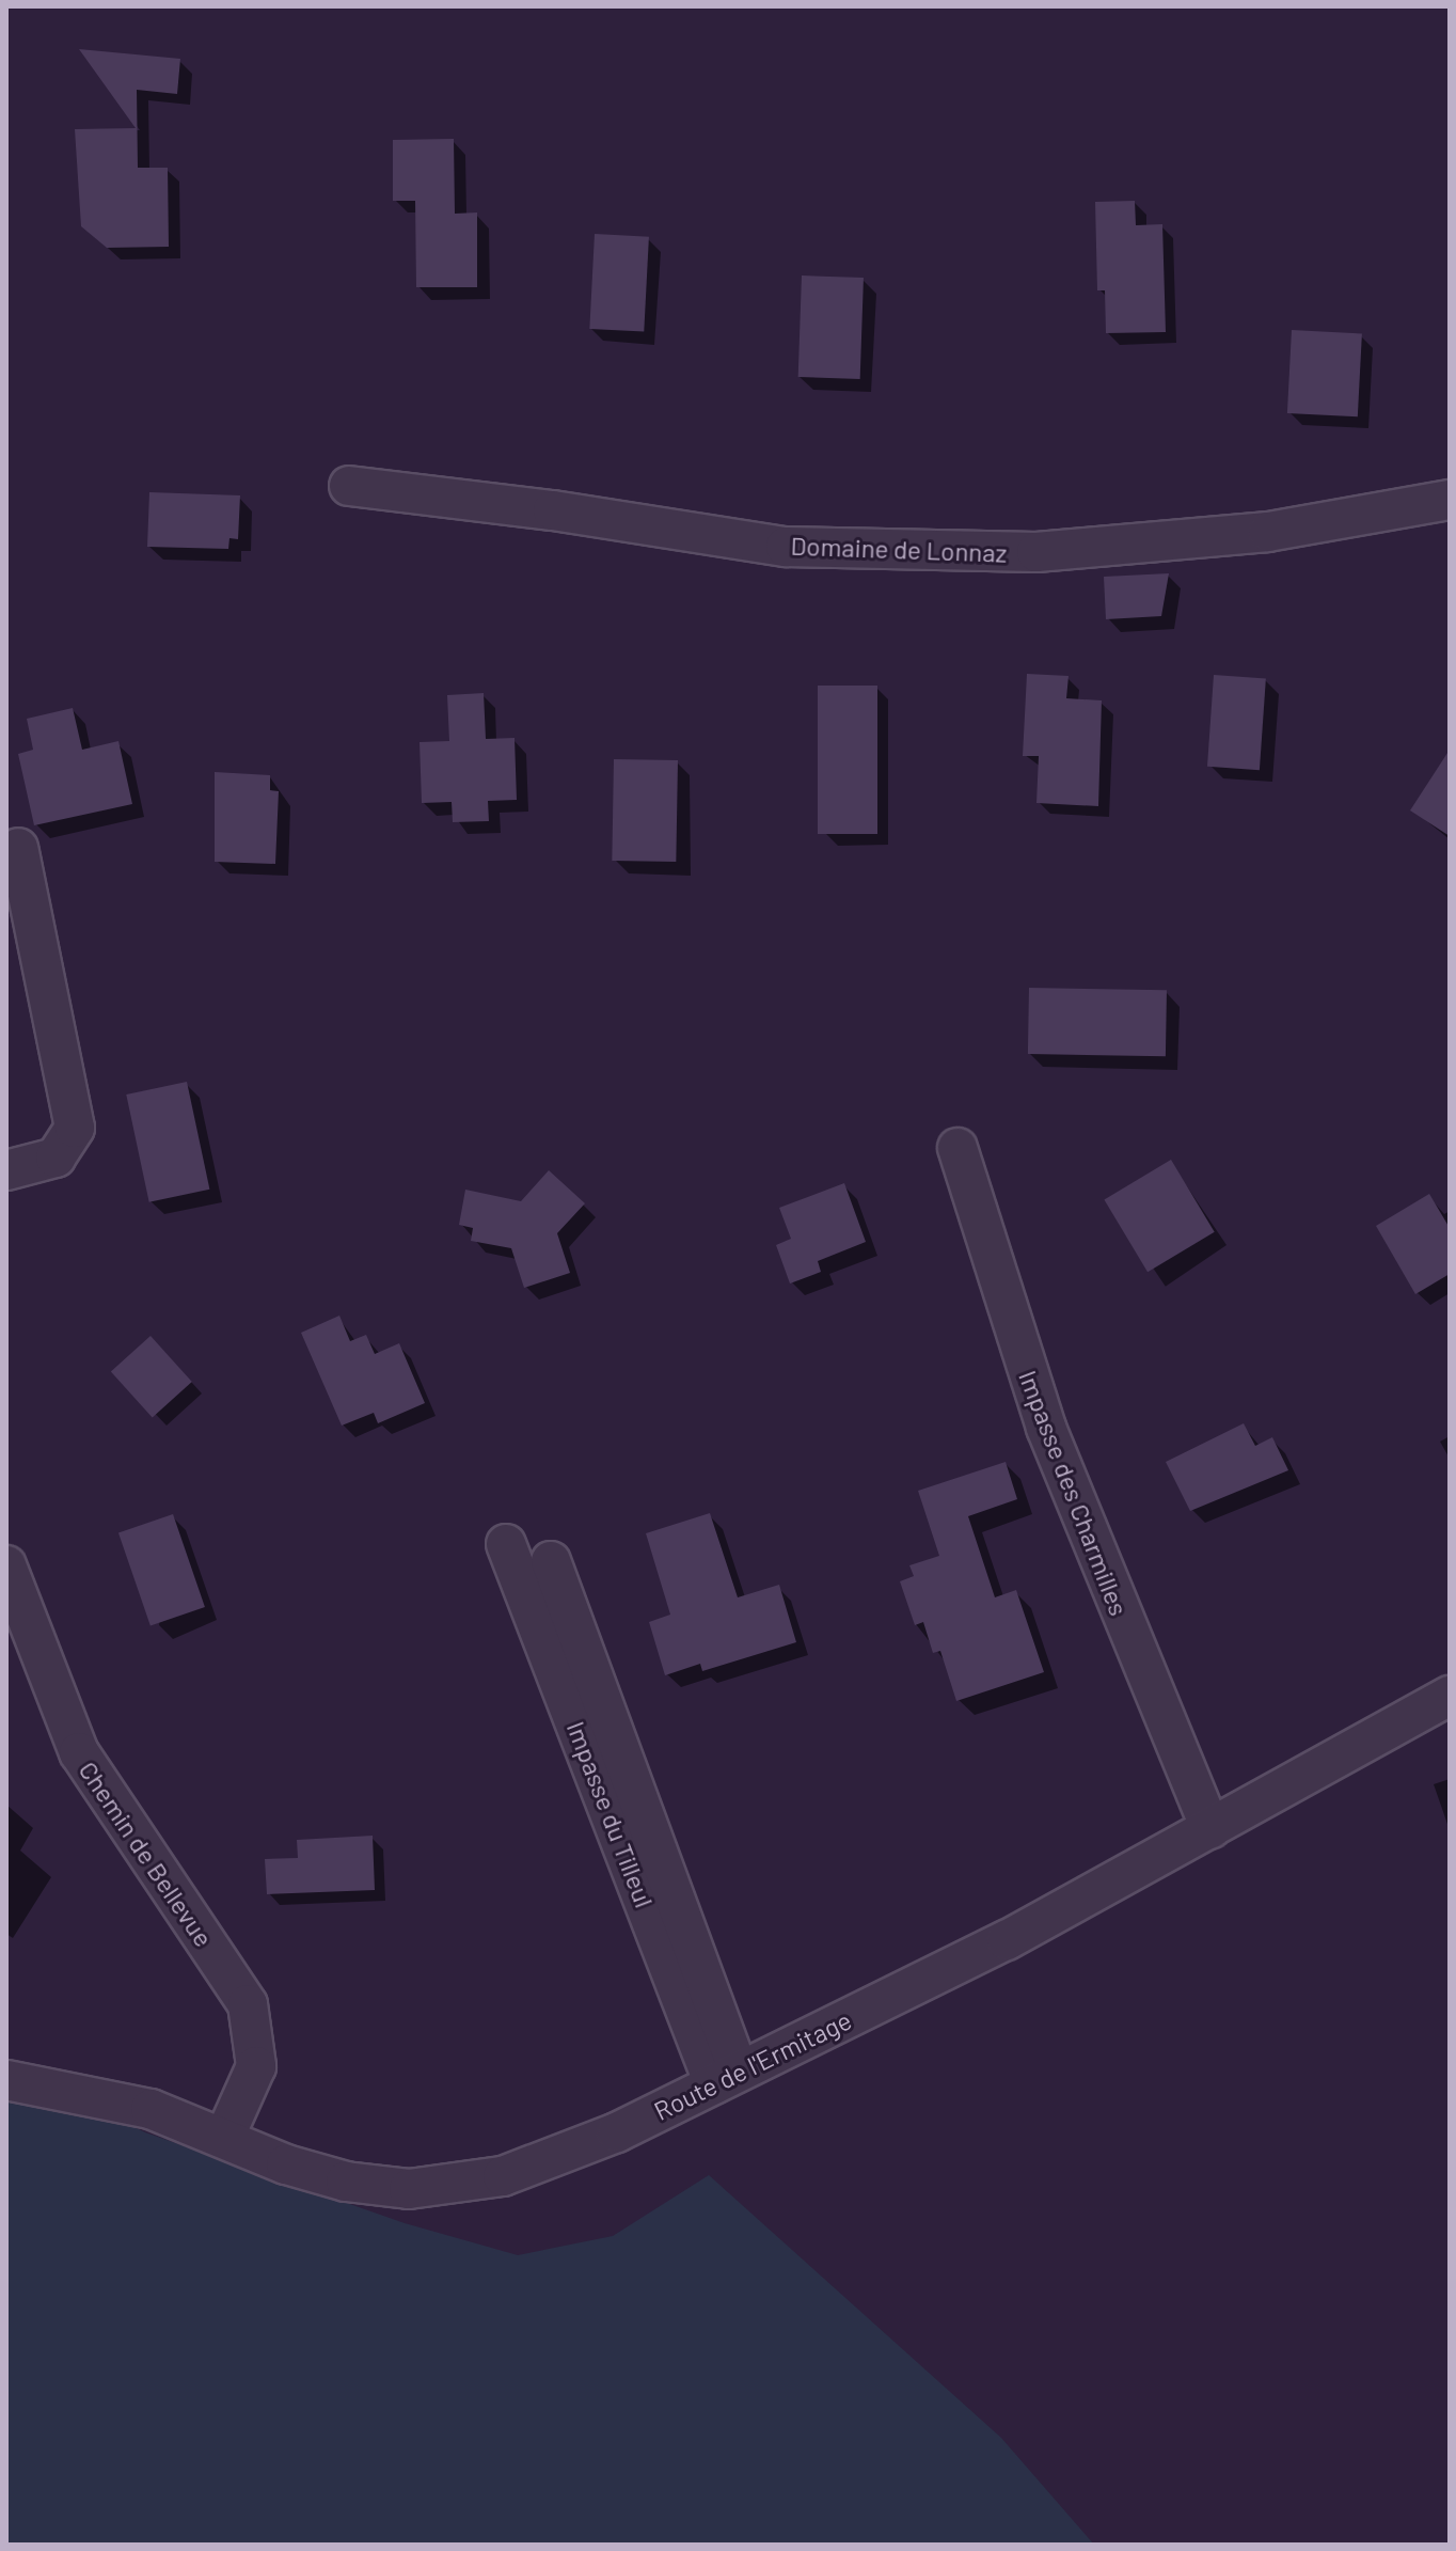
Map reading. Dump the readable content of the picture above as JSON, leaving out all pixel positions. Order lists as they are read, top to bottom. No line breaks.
{"streets":{"street":["Domaine de Lonnaz","Impasse des Charmilles","Impasse du Tilleul","Chemin de Bellevue","Route de l'Ermitage"]},"crossings":[["Impasse des Charmilles","Route de l'Ermitage"],["Impasse du Tilleul","Route de l'Ermitage"],["Chemin de Bellevue","Route de l'Ermitage"]]}
